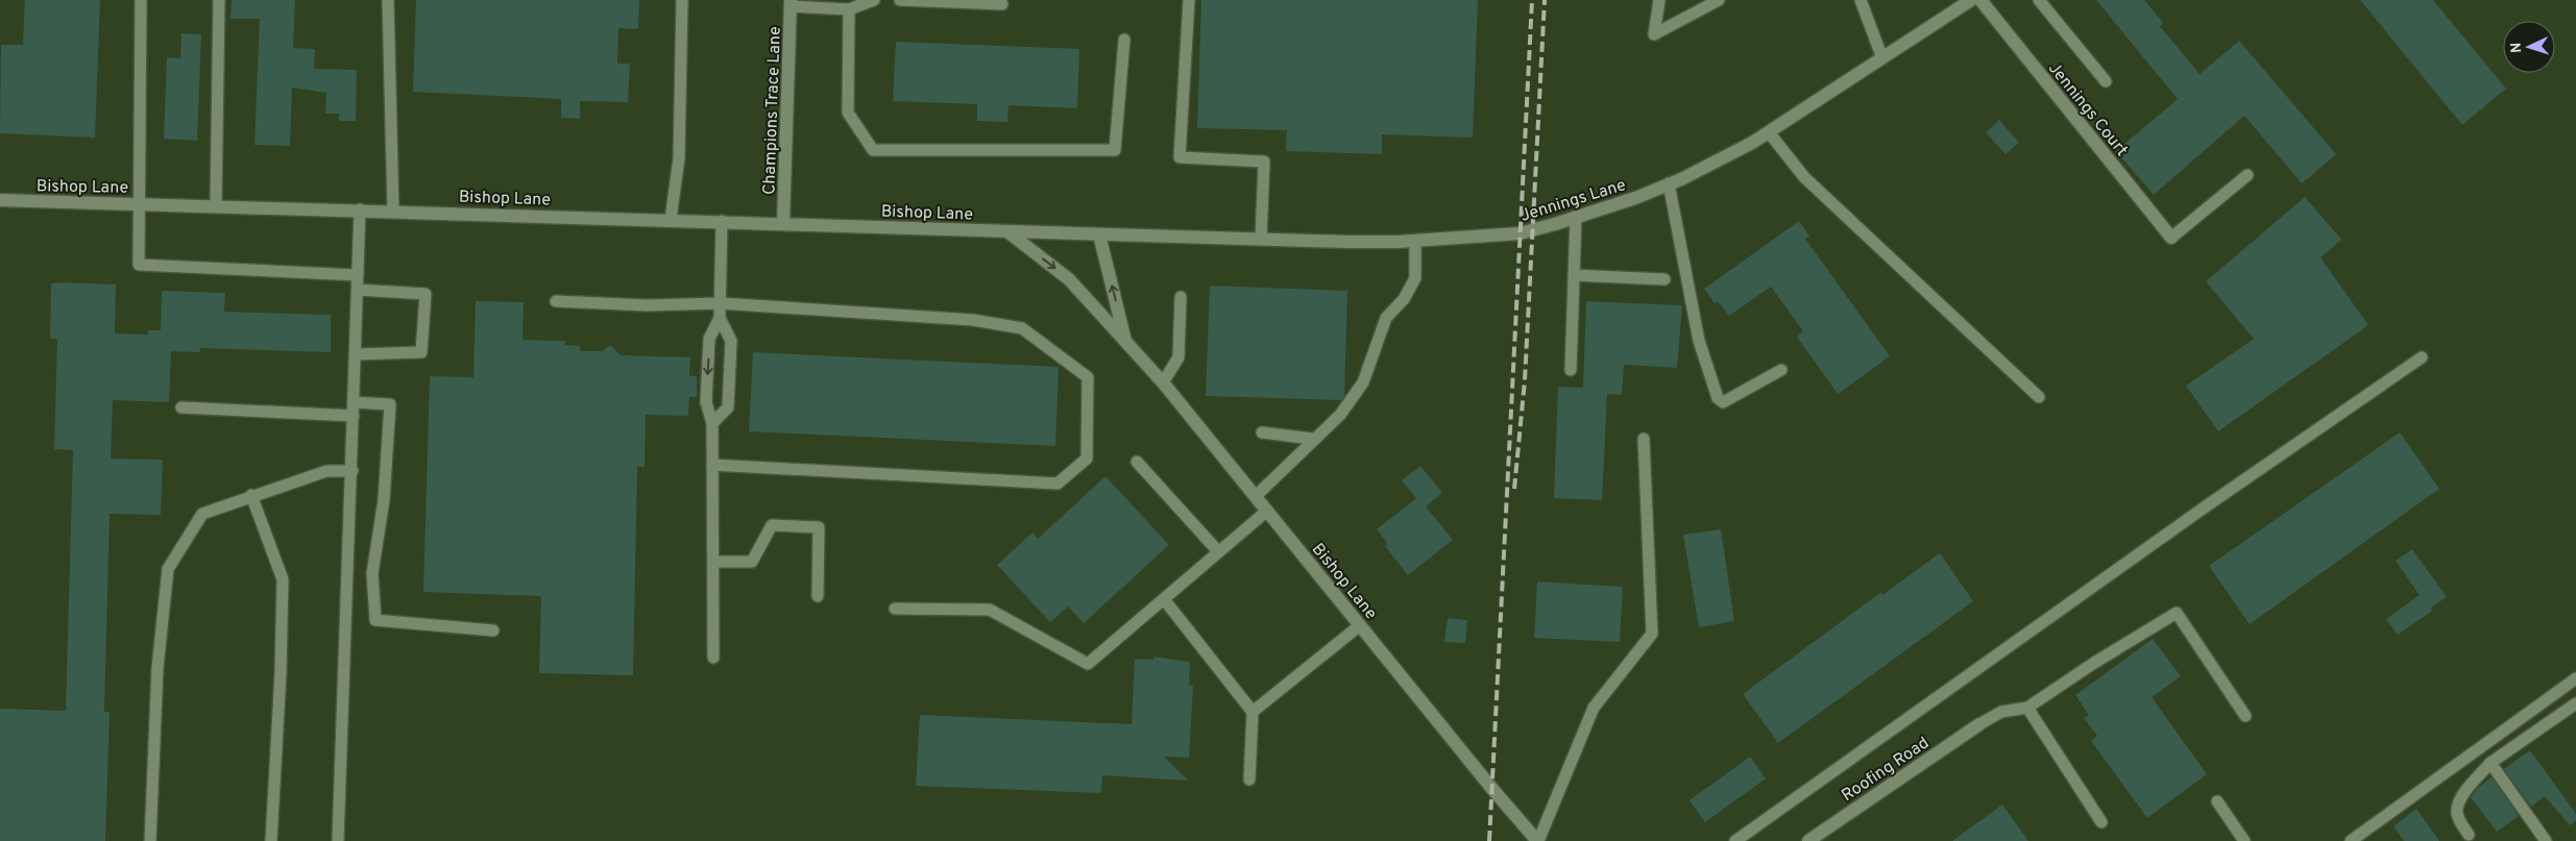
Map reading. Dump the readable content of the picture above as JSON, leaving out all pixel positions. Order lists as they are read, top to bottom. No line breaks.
{"streets":{"street":["Jennings Court","Champions Trace Lane","Bishop Lane","Jennings Lane","Roofing Road"]},"crossings":[["Champions Trace Lane","Bishop Lane"],["Bishop Lane","Jennings Lane"]],"north":"left"}
